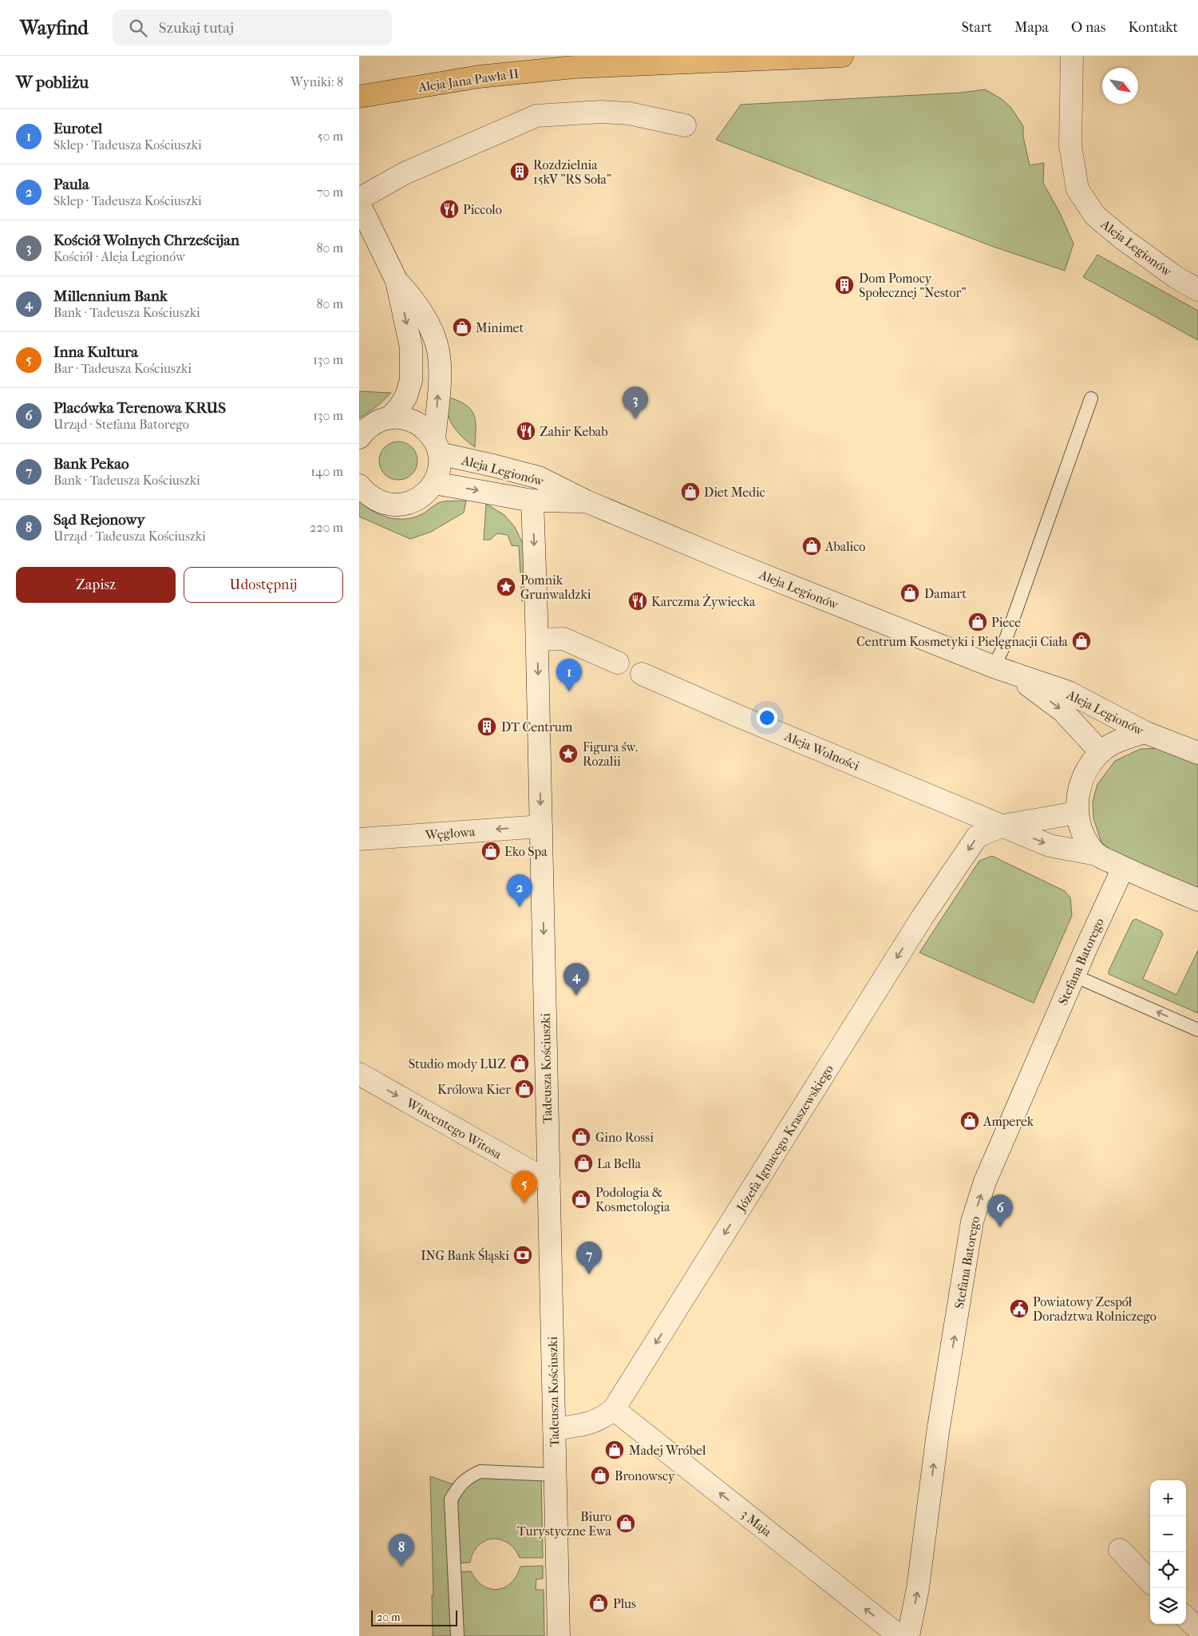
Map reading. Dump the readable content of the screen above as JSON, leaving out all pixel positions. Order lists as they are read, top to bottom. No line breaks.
{"streets":{"main road":["Aleja Jana Pawła II"],"street":["Aleja Legionów","Aleja Wolności","Węglowa","Stefana Batorego","Tadeusza Kościuszki","Wincentego Witosa","Józefa Ignacego Kraszewskiego","3 Maja"]},"crossings":[["Aleja Legionów","Tadeusza Kościuszki"],["Aleja Wolności","Józefa Ignacego Kraszewskiego"],["Węglowa","Tadeusza Kościuszki"],["Tadeusza Kościuszki","Wincentego Witosa"],["Tadeusza Kościuszki","Józefa Ignacego Kraszewskiego"],["Józefa Ignacego Kraszewskiego","3 Maja"]],"one_way":["Węglowa","Stefana Batorego","Tadeusza Kościuszki","Wincentego Witosa","Józefa Ignacego Kraszewskiego","3 Maja"],"places":{"building":["Rozdzielnia 15kV \"RS Soła\"","Dom Pomocy Społecznej \"Nestor\"","DT Centrum"],"restaurant":["Piccolo","Zahir Kebab","Karczma Żywiecka"],"shop":["Minimet","Diet Medic","Abalico","Damart","Piece","Centrum Kosmetyki i Pielęgnacji Ciała","Eko Spa","Studio mody LUZ","Królowa Kier","Amperek","Gino Rossi","La Bella","Podologia & Kosmetologia","Madej Wróbel","Bronowscy","Biuro Turystyczne Ewa","Plus"],"place":["Pomnik Grunwaldzki","Figura św. Rozalii"],"bank":["ING Bank Śląski"],"public building":["Powiatowy Zespół Doradztwa Rolniczego"]},"scale_bar":"20 m","north":"bottom right","page":{"header":"Wayfind","search":"Szukaj tutaj","nav":["Start","Mapa","O nas","Kontakt"],"heading":["W pobliżu","Wyniki: 8"],"list":[{"mark":"1","name":"Eurotel","note":"Sklep · Tadeusza Kościuszki","value":"50 m"},{"mark":"2","name":"Paula","note":"Sklep · Tadeusza Kościuszki","value":"70 m"},{"mark":"3","name":"Kościół Wolnych Chrześcijan","note":"Kościół · Aleja Legionów","value":"80 m"},{"mark":"4","name":"Millennium Bank","note":"Bank · Tadeusza Kościuszki","value":"80 m"},{"mark":"5","name":"Inna Kultura","note":"Bar · Tadeusza Kościuszki","value":"130 m"},{"mark":"6","name":"Placówka Terenowa KRUS","note":"Urząd · Stefana Batorego","value":"130 m"},{"mark":"7","name":"Bank Pekao","note":"Bank · Tadeusza Kościuszki","value":"140 m"},{"mark":"8","name":"Sąd Rejonowy","note":"Urząd · Tadeusza Kościuszki","value":"220 m"}],"pins":["3","1","2","4","5","6","7","8"],"buttons":["Zapisz","Udostępnij"],"map_buttons":["+","−"],"scale":"20 m"}}
